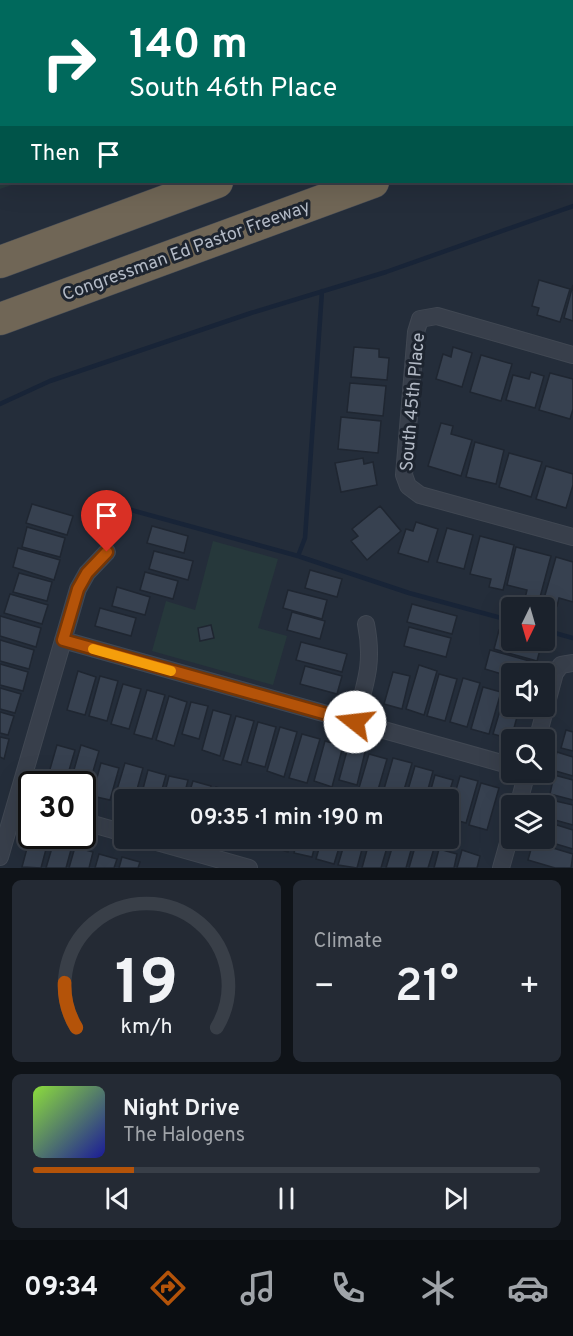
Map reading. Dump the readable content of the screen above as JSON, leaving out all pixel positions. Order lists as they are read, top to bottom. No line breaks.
{"streets":{"highway":["Congressman Ed Pastor Freeway"],"street":["South 45th Place"]},"north":"bottom","page":{"turn":["140 m","South 46th Place"],"then":"Then","limit":"30","trip":"09:35 · 1 min · 190 m","tile":"Climate","heat":["−","21°","+"],"song":["Night Drive","The Halogens"],"tabs":"09:34","gauge":["19","km/h"]}}
